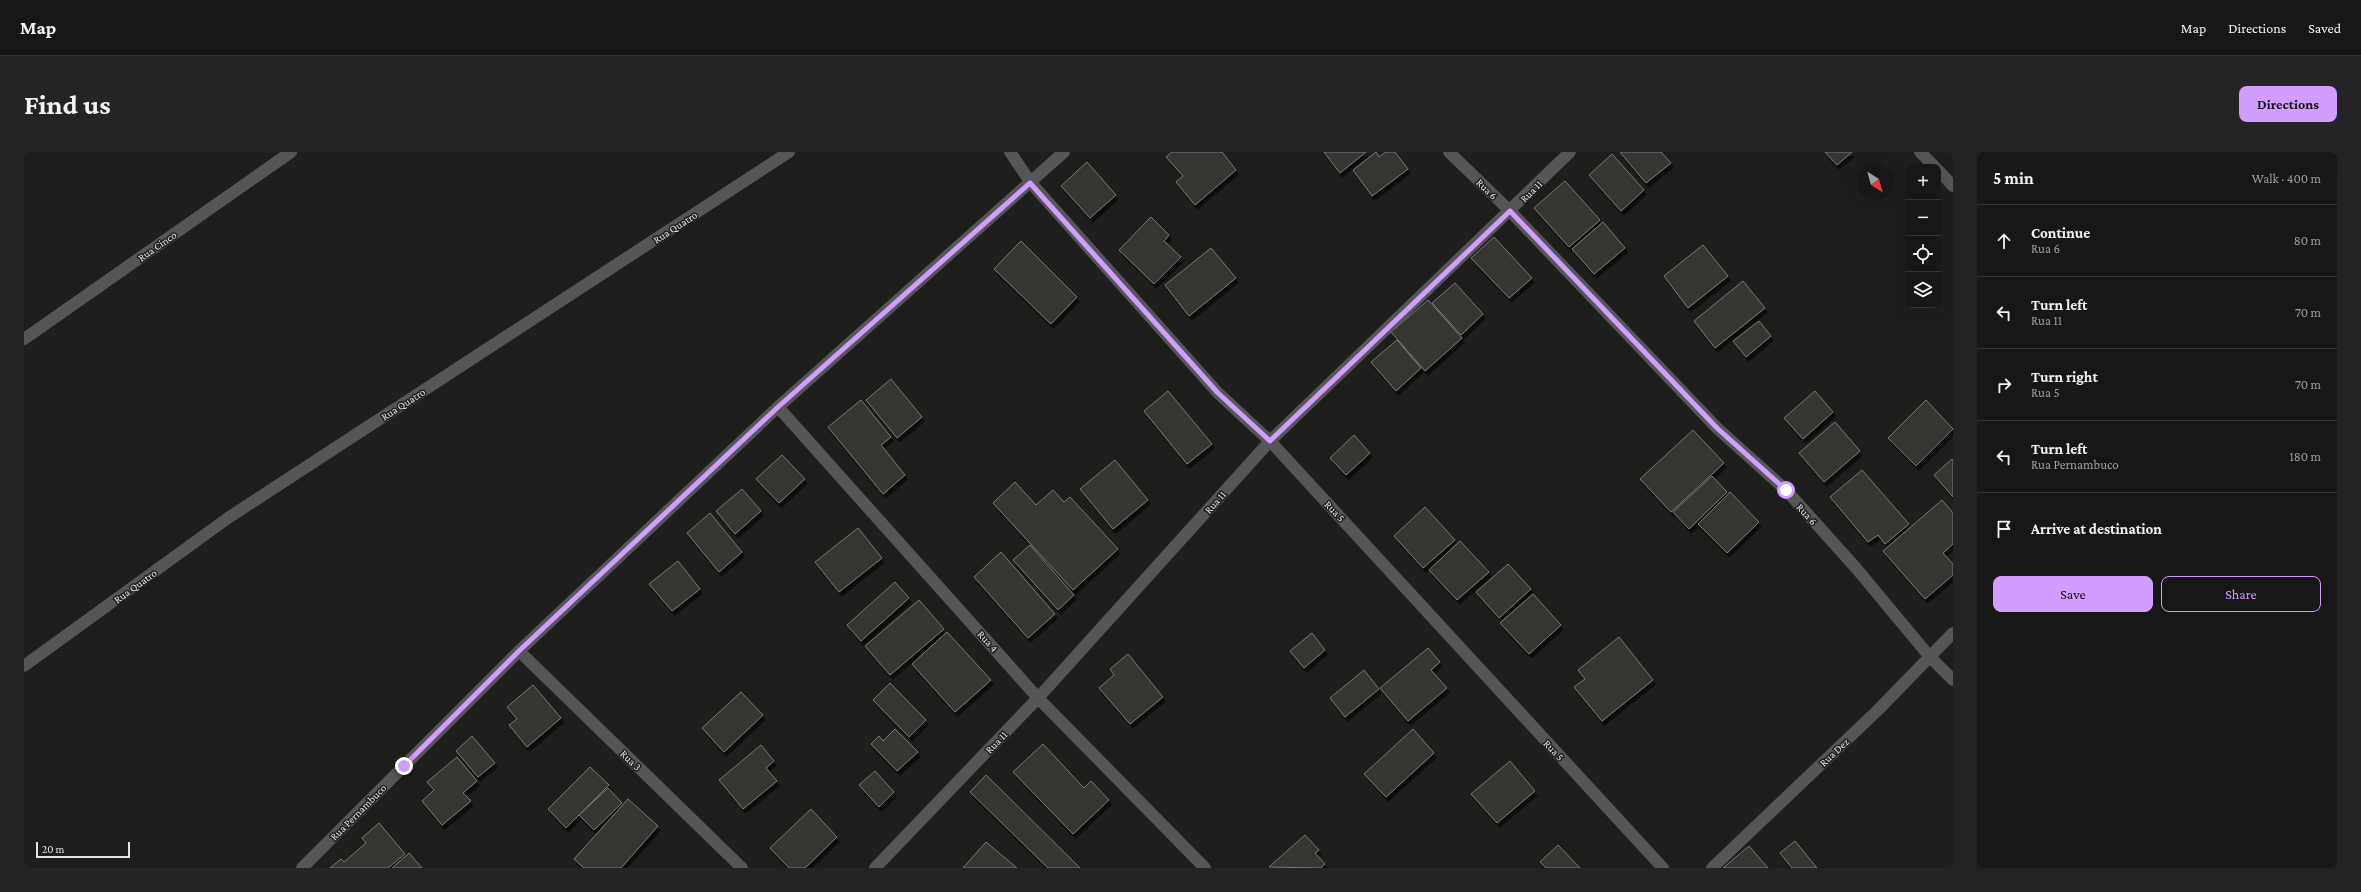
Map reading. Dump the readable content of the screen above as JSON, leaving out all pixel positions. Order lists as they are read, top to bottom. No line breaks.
{"streets":{"street":["Rua 6","Rua 11","Rua Quatro","Rua Cinco","Rua 5","Rua 4","Rua Dez","Rua 3","Rua Pernambuco"]},"crossings":[["Rua 6","Rua 11"],["Rua 6","Rua Dez"],["Rua 11","Rua 5"],["Rua 11","Rua 4"],["Rua 5","Rua Pernambuco"],["Rua 4","Rua Pernambuco"],["Rua 3","Rua Pernambuco"]],"scale_bar":"20 m","north":"bottom right","page":{"header":"Map","nav":["Map","Directions","Saved"],"buttons":["Directions",["Save","Share"]],"title":"Find us","heading":["5 min","Walk · 400 m"],"map_buttons":["+","−"],"list":[["Continue","Rua 6","80 m"],["Turn left","Rua 11","70 m"],["Turn right","Rua 5","70 m"],["Turn left","Rua Pernambuco","180 m"],"Arrive at destination"],"scale":"20 m"}}
